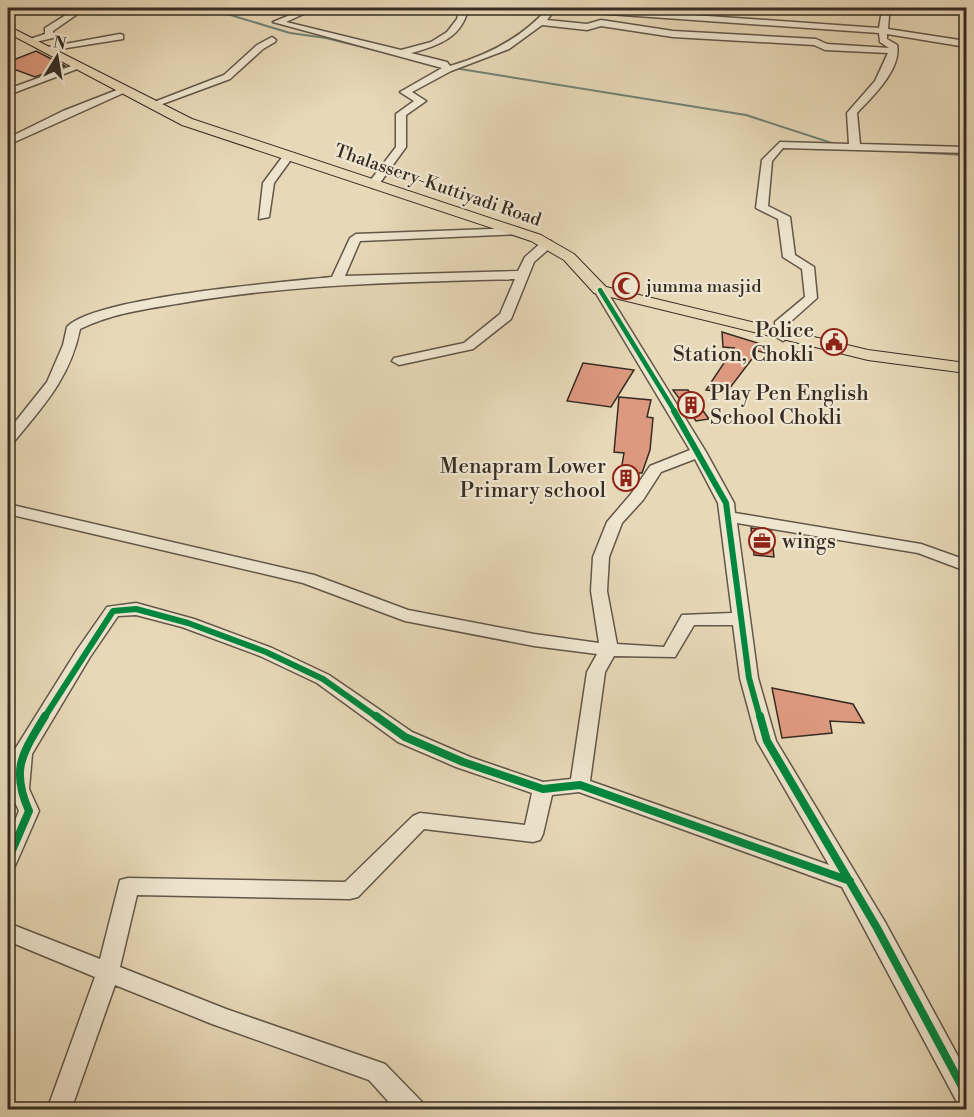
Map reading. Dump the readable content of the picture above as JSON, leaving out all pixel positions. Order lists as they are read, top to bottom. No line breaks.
{"streets":{"main road":["Thalassery-Kuttiyadi Road"]},"places":{"mosque":["jumma masjid"],"public building":["Police Station, Chokli"],"building":["Play Pen English School Chokli","Menapram Lower Primary school"],"office":["wings"]},"north":"top"}
